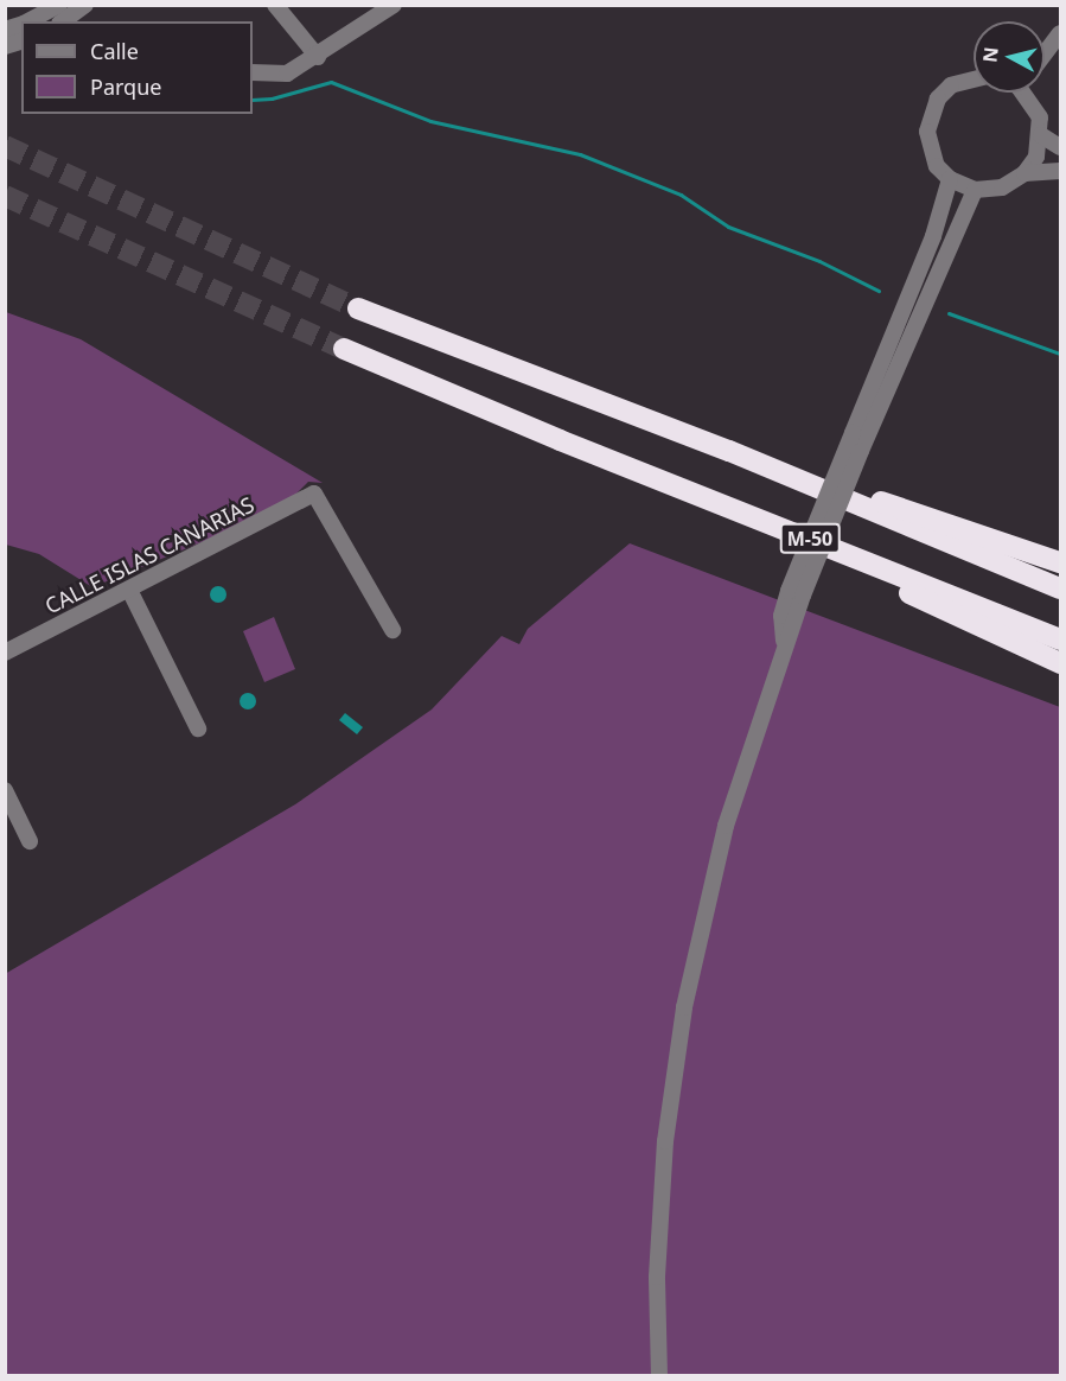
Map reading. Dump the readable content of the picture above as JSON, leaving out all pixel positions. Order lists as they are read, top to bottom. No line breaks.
{"streets":{"highway":["M-50"],"street":["CALLE ISLAS CANARIAS"]},"legend":["Calle","Parque"],"north":"left"}
